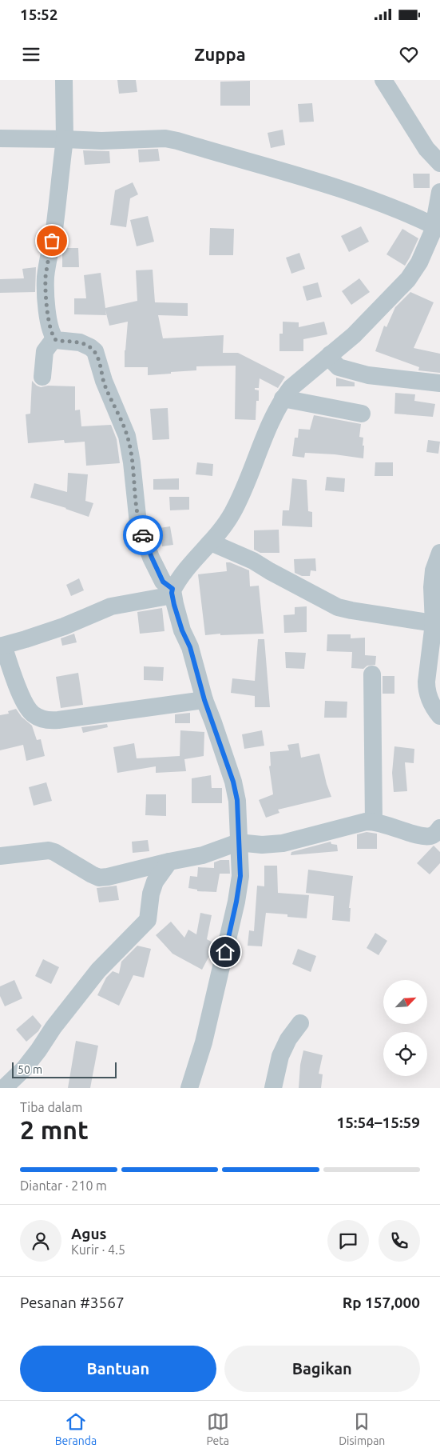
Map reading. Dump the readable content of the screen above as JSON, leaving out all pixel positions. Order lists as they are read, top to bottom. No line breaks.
{"scale_bar":"50 m","north":"top right","page":{"status":"15:52","header":"Zuppa","scale":"50 m","heading":["2 mnt","Tiba dalam","15:54–15:59"],"panel":["Agus","Kurir · 4.5","Pesanan #3567","Rp 157,000"],"bar":"Diantar · 210 m","buttons":["Bantuan","Bagikan"],"tabs":["Beranda","Peta","Disimpan"]}}
